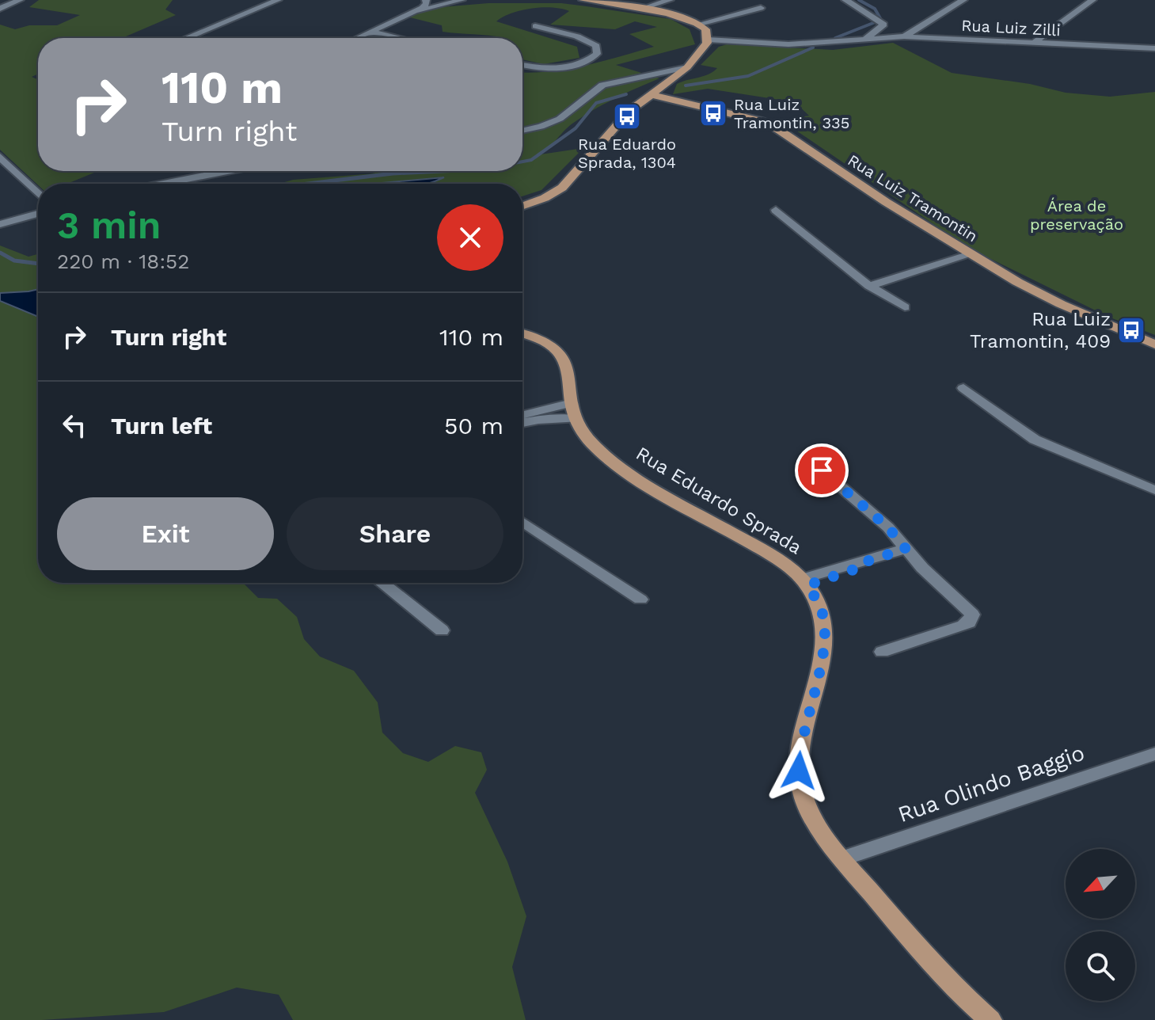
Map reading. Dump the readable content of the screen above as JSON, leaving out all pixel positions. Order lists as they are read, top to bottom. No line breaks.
{"streets":{"main road":["Rua Luiz Tramontin","Rua Eduardo Sprada"],"street":["Rua Luiz Zilli","Rua Olindo Baggio"]},"crossings":[["Rua Eduardo Sprada","Rua Olindo Baggio"]],"parks":["Área de preservação"],"places":{"bus stop":["Rua Luiz Tramontin, 335","Rua Eduardo Sprada, 1304","Rua Luiz Tramontin, 409"]},"north":"bottom left","page":{"turn":["110 m","Turn right"],"heading":["3 min","220 m · 18:52"],"list":[{"name":"Turn right","value":"110 m"},{"name":"Turn left","value":"50 m"}],"buttons":["Exit","Share"]}}
